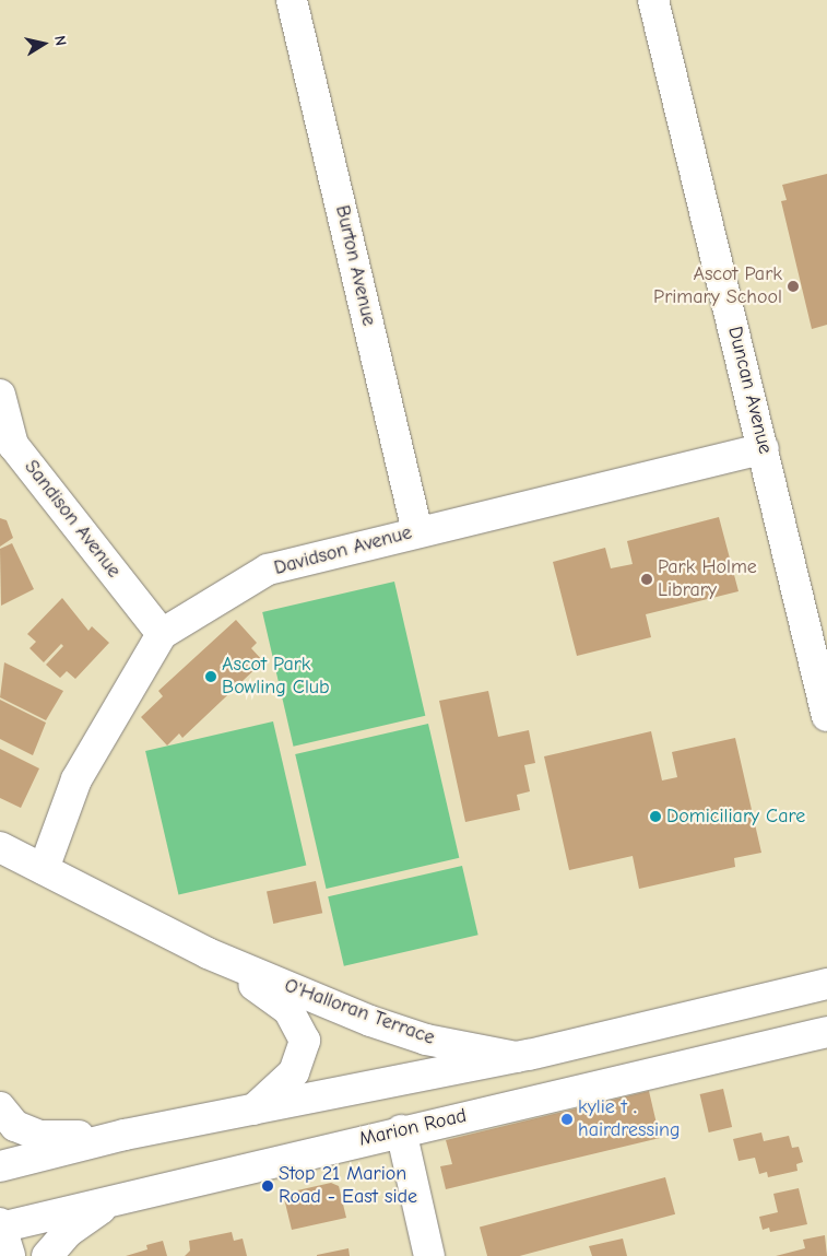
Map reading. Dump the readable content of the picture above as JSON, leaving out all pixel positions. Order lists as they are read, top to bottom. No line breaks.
{"streets":{"street":["Burton Avenue","Duncan Avenue","Sandison Avenue","Davidson Avenue","O'Halloran Terrace","Marion Road"]},"crossings":[["Burton Avenue","Davidson Avenue"],["Duncan Avenue","Davidson Avenue"],["Sandison Avenue","Davidson Avenue"],["Davidson Avenue","O'Halloran Terrace"]],"places":["Ascot Park Primary School","Park Holme Library","Ascot Park Bowling Club","Domiciliary Care","kylie t . hairdressing","Stop 21 Marion Road - East side"],"north":"right"}
